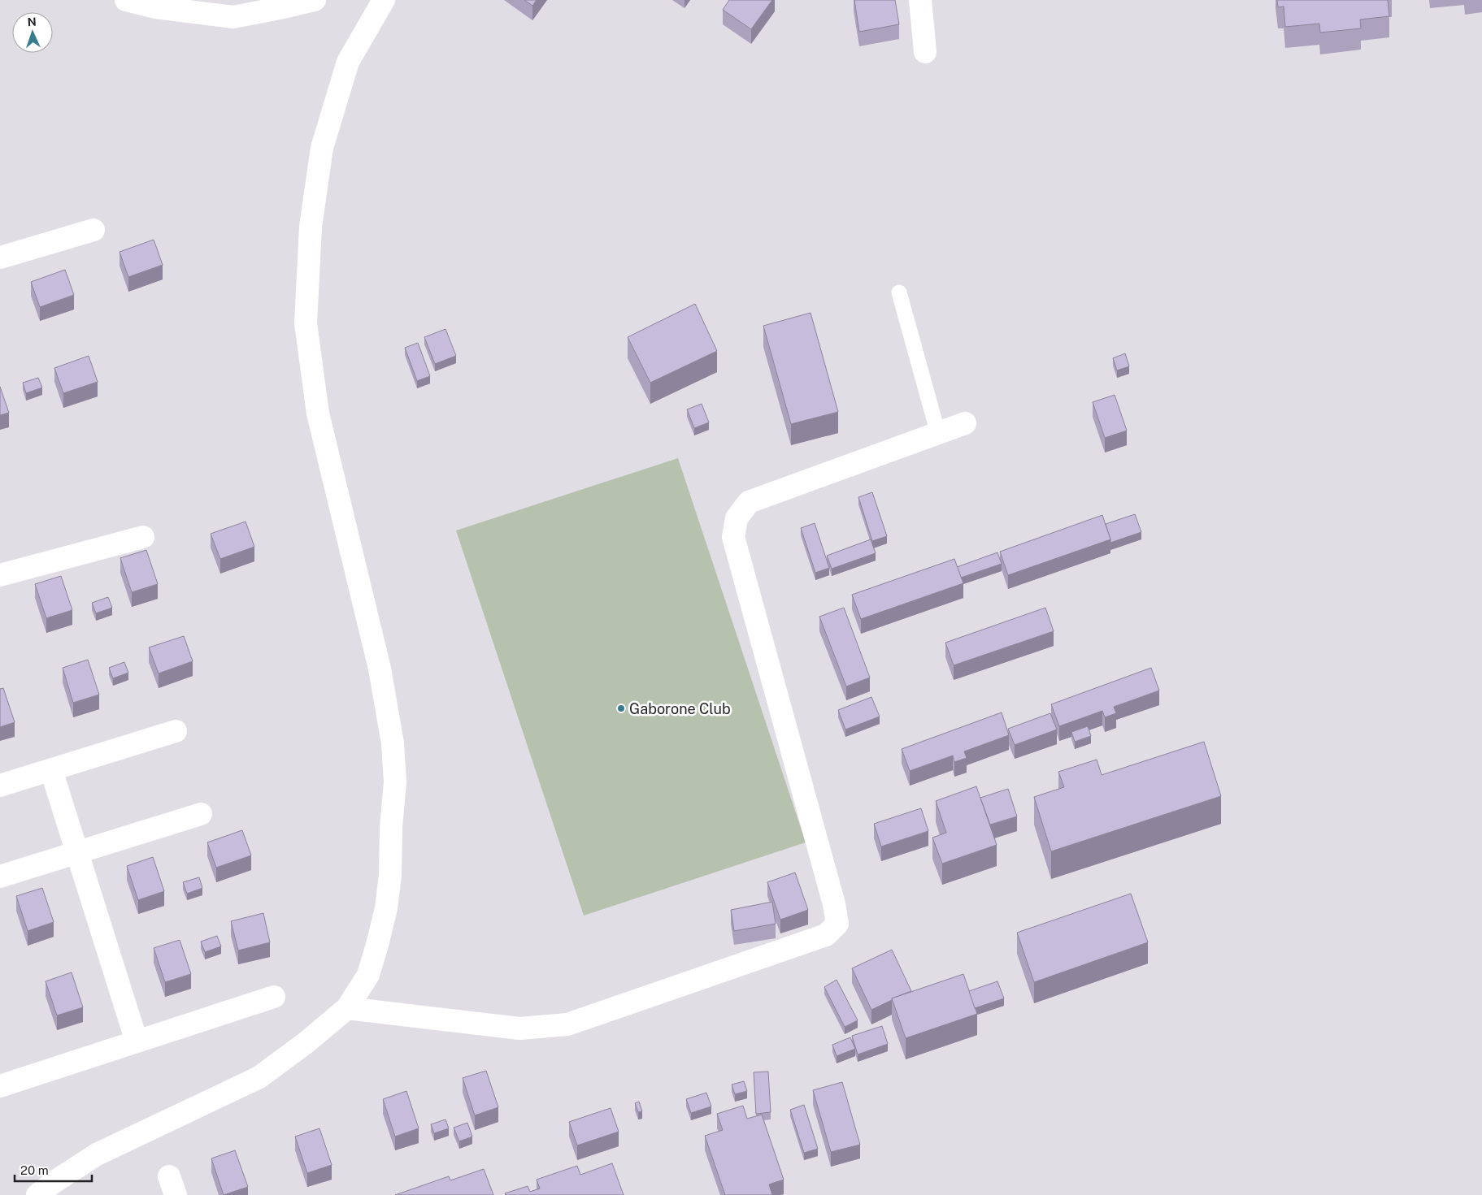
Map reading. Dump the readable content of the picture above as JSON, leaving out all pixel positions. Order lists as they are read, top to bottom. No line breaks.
{"places":["Gaborone Club"],"scale_bar":"20 m","north":"top"}
